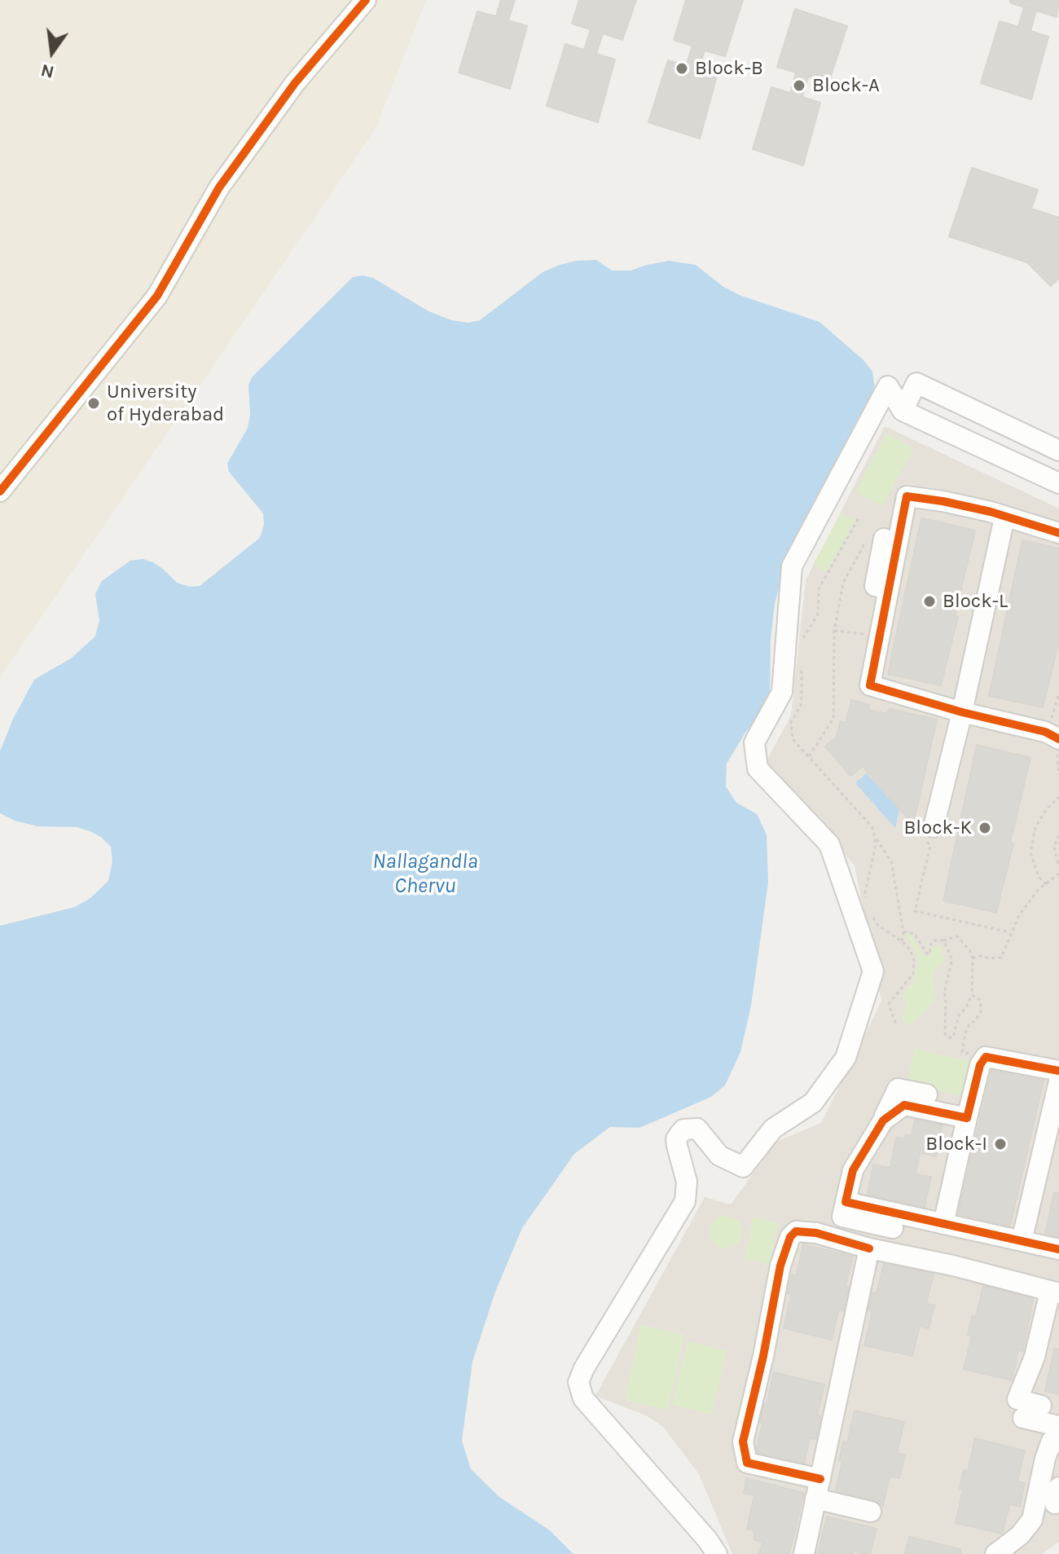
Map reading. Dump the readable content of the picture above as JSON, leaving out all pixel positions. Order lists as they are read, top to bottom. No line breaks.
{"water":["Nallagandla Chervu"],"places":["Block-B","Block-A","University of Hyderabad","Block-L","Block-K","Block-I"],"north":"bottom"}
